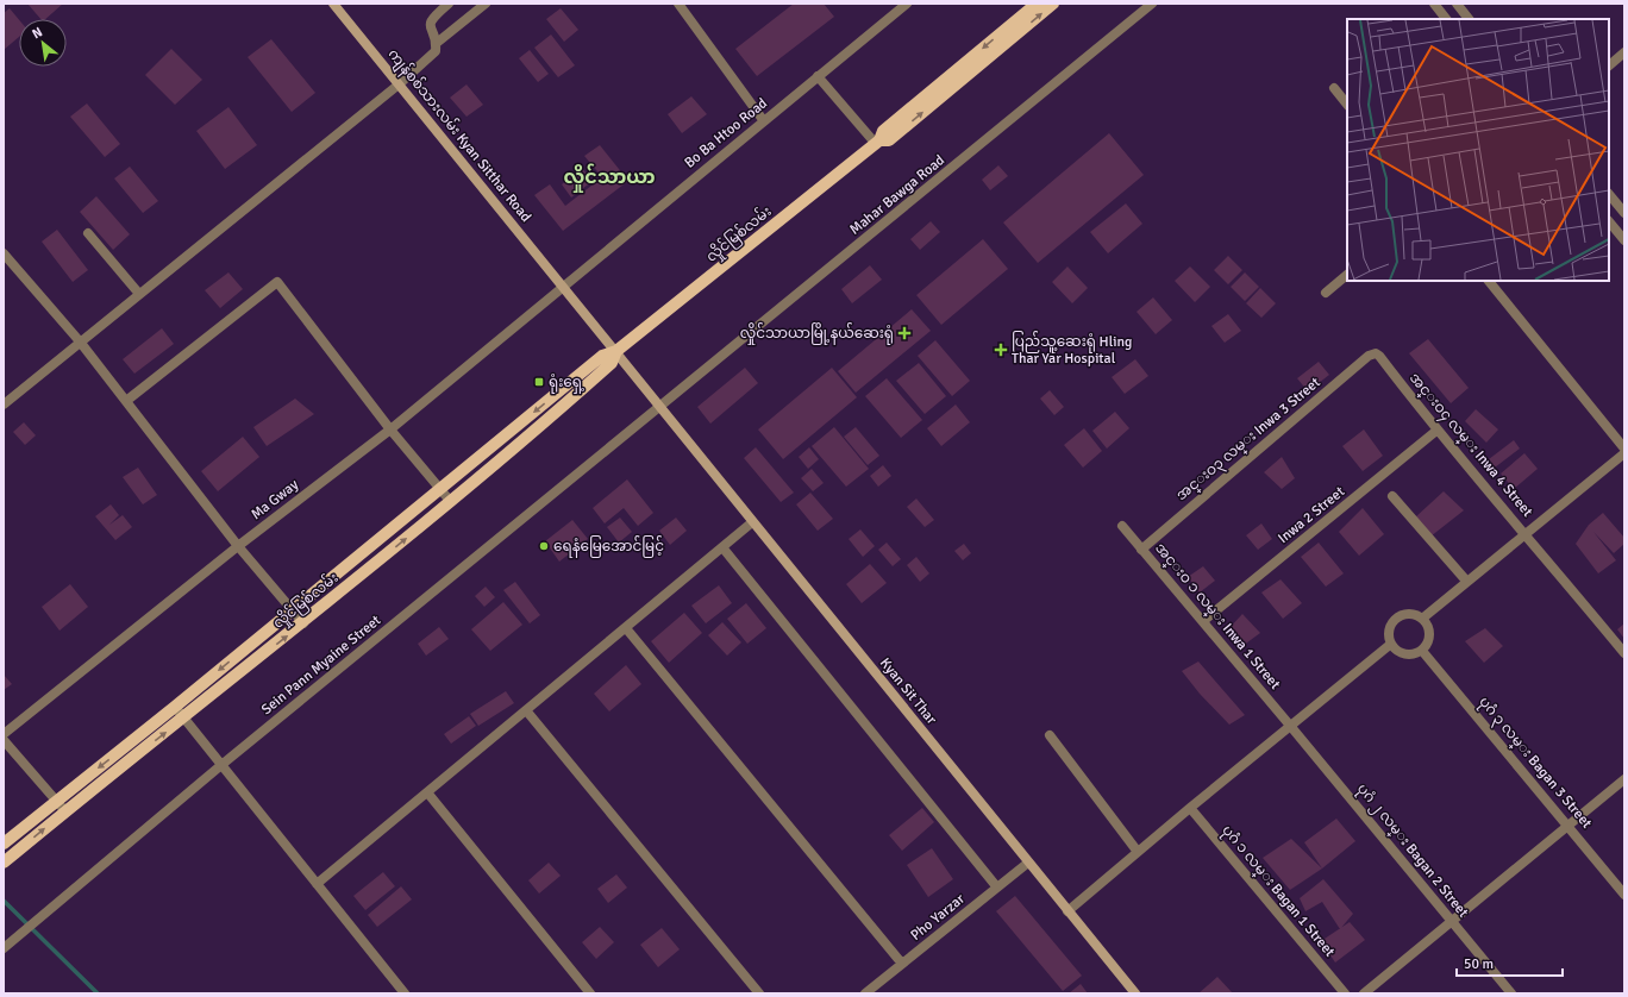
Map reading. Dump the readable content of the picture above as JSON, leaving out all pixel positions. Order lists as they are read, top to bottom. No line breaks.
{"streets":{"main road":["ကျန်စစ်သားလမ်း Kyan Sitthar Road","လှိုင်မြစ်လမ်း","Kyan Sit Thar"],"street":["Bo Ba Htoo Road","Mahar Bawga Road","အင္းဝ၃ လမ္း Inwa 3 Street","အင္းဝ၄ လမ္း Inwa 4 Street","Ma Gway","Inwa 2 Street","အင္းဝ ၁ လမ္း Inwa 1 Street","Sein Pann Myaine Street","ပုဂံ ၃ လမ္း Bagan 3 Street","ပုဂံ ၂ လမ္း Bagan 2 Street","ပုဂံ ၁ လမ္း Bagan 1 Street","Pho Yarzar"]},"crossings":[["Bo Ba Htoo Road","ကျန်စစ်သားလမ်း Kyan Sitthar Road"],["Bo Ba Htoo Road","Ma Gway"],["ကျန်စစ်သားလမ်း Kyan Sitthar Road","လှိုင်မြစ်လမ်း"],["ကျန်စစ်သားလမ်း Kyan Sitthar Road","Ma Gway"],["ကျန်စစ်သားလမ်း Kyan Sitthar Road","Kyan Sit Thar"],["Mahar Bawga Road","Sein Pann Myaine Street"],["Mahar Bawga Road","Kyan Sit Thar"],["လှိုင်မြစ်လမ်း","Kyan Sit Thar"],["အင္းဝ၃ လမ္း Inwa 3 Street","အင္းဝ၄ လမ္း Inwa 4 Street"],["အင္းဝ၃ လမ္း Inwa 3 Street","အင္းဝ ၁ လမ္း Inwa 1 Street"],["အင္းဝ၄ လမ္း Inwa 4 Street","Inwa 2 Street"],["Inwa 2 Street","အင္းဝ ၁ လမ္း Inwa 1 Street"],["အင္းဝ ၁ လမ္း Inwa 1 Street","ပုဂံ ၂ လမ္း Bagan 2 Street"],["Sein Pann Myaine Street","Kyan Sit Thar"],["Kyan Sit Thar","Pho Yarzar"]],"districts":["လှိုင်သာယာ"],"places":{"health":["လှိုင်သာယာမြို့နယ်ဆေးရုံ","ပြည်သူ့ဆေးရုံ Hling Thar Yar Hospital"],"transit":["ရုံးရှေ့"],"other":["ရေနံမြေအောင်မြင့်"]},"scale_bar":"50 m","north":"top left"}
